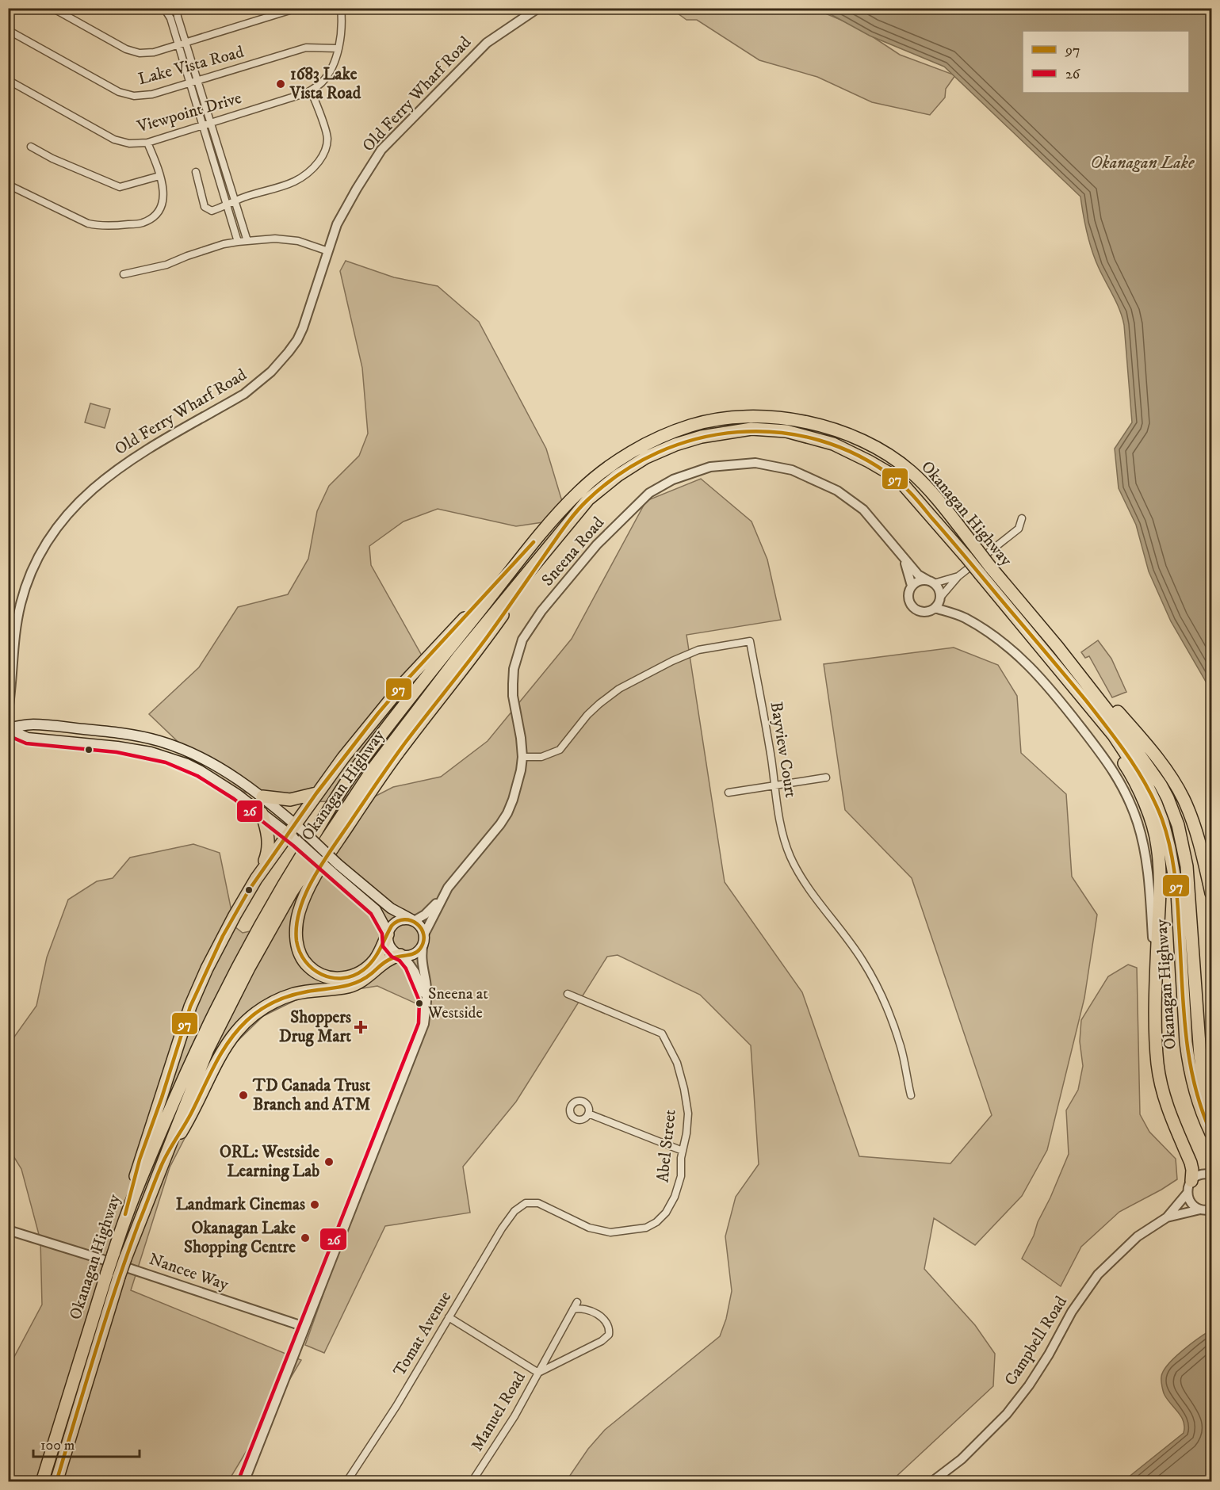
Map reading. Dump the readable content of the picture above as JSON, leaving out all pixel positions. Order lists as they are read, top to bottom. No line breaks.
{"streets":{"highway":["Okanagan Highway"],"street":["Lake Vista Road","Old Ferry Wharf Road","Viewpoint Drive","Sneena Road","Bayview Court","Abel Street","Nancee Way","Tomat Avenue","Campbell Road","Manuel Road"]},"crossings":[["Lake Vista Road","Viewpoint Drive"],["Sneena Road","Bayview Court"],["Sneena Road","Nancee Way"],["Abel Street","Tomat Avenue"],["Tomat Avenue","Manuel Road"]],"water":["Okanagan Lake"],"places":{"other":["1683 Lake Vista Road","Sneena at Westside","TD Canada Trust Branch and ATM","ORL: Westside Learning Lab","Landmark Cinemas","Okanagan Lake Shopping Centre"],"health":["Shoppers Drug Mart"]},"lines":["transit line 97","transit line 26"],"legend":["97","26"],"scale_bar":"100 m"}
